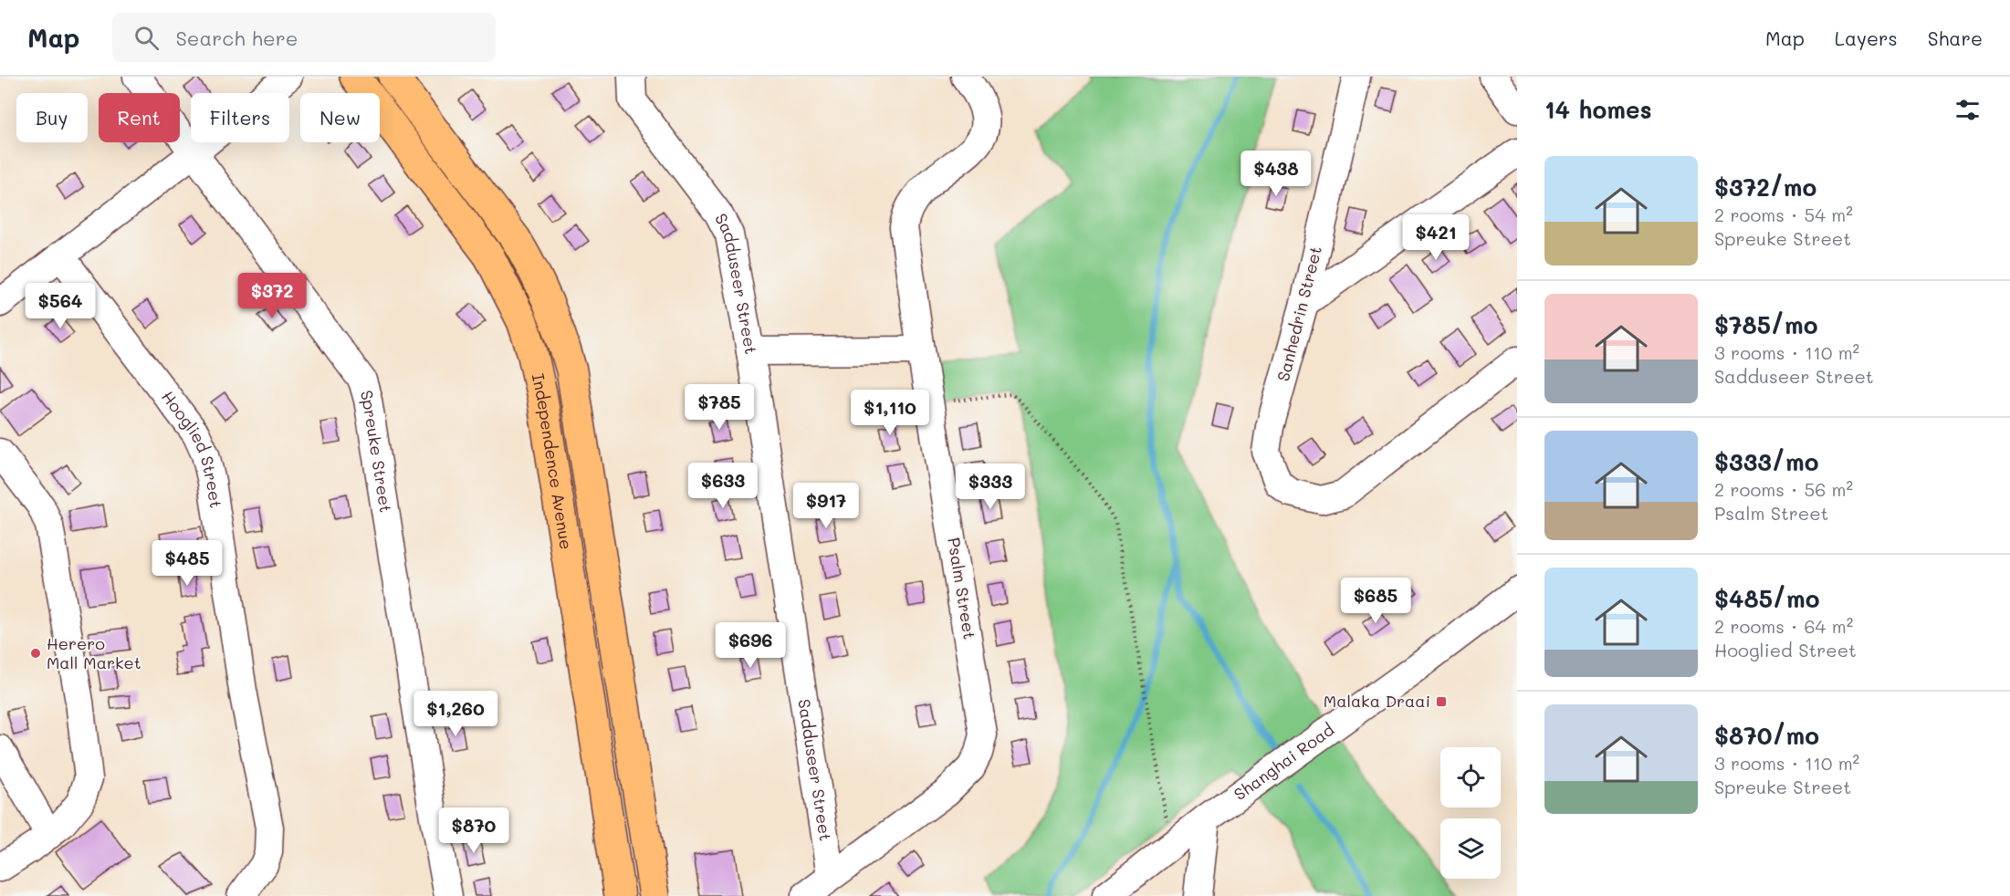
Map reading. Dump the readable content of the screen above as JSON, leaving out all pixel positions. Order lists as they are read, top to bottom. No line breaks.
{"streets":{"main road":["Independence Avenue"],"street":["Sadduseer Street","Sanhedrin Street","Hooglied Street","Spreuke Street","Psalm Street","Shanghai Road"]},"crossings":[["Sadduseer Street","Psalm Street"]],"places":{"other":["Herero Mall Market"],"transit":["Malaka Draai"]},"page":{"header":"Map","search":"Search here","nav":["Map","Layers","Share"],"heading":"14 homes","chip":["Buy","Rent","Filters","New"],"list":[{"name":"$372/mo","note":"2 rooms · 54 m² · Spreuke Street"},{"name":"$785/mo","note":"3 rooms · 110 m² · Sadduseer Street"},{"name":"$333/mo","note":"2 rooms · 56 m² · Psalm Street"},{"name":"$485/mo","note":"2 rooms · 64 m² · Hooglied Street"},{"name":"$870/mo","note":"3 rooms · 110 m² · Spreuke Street"}],"price":["$438","$421","$372","$564","$785","$1,110","$633","$333","$917","$485","$685","$696","$1,260","$870"]}}
